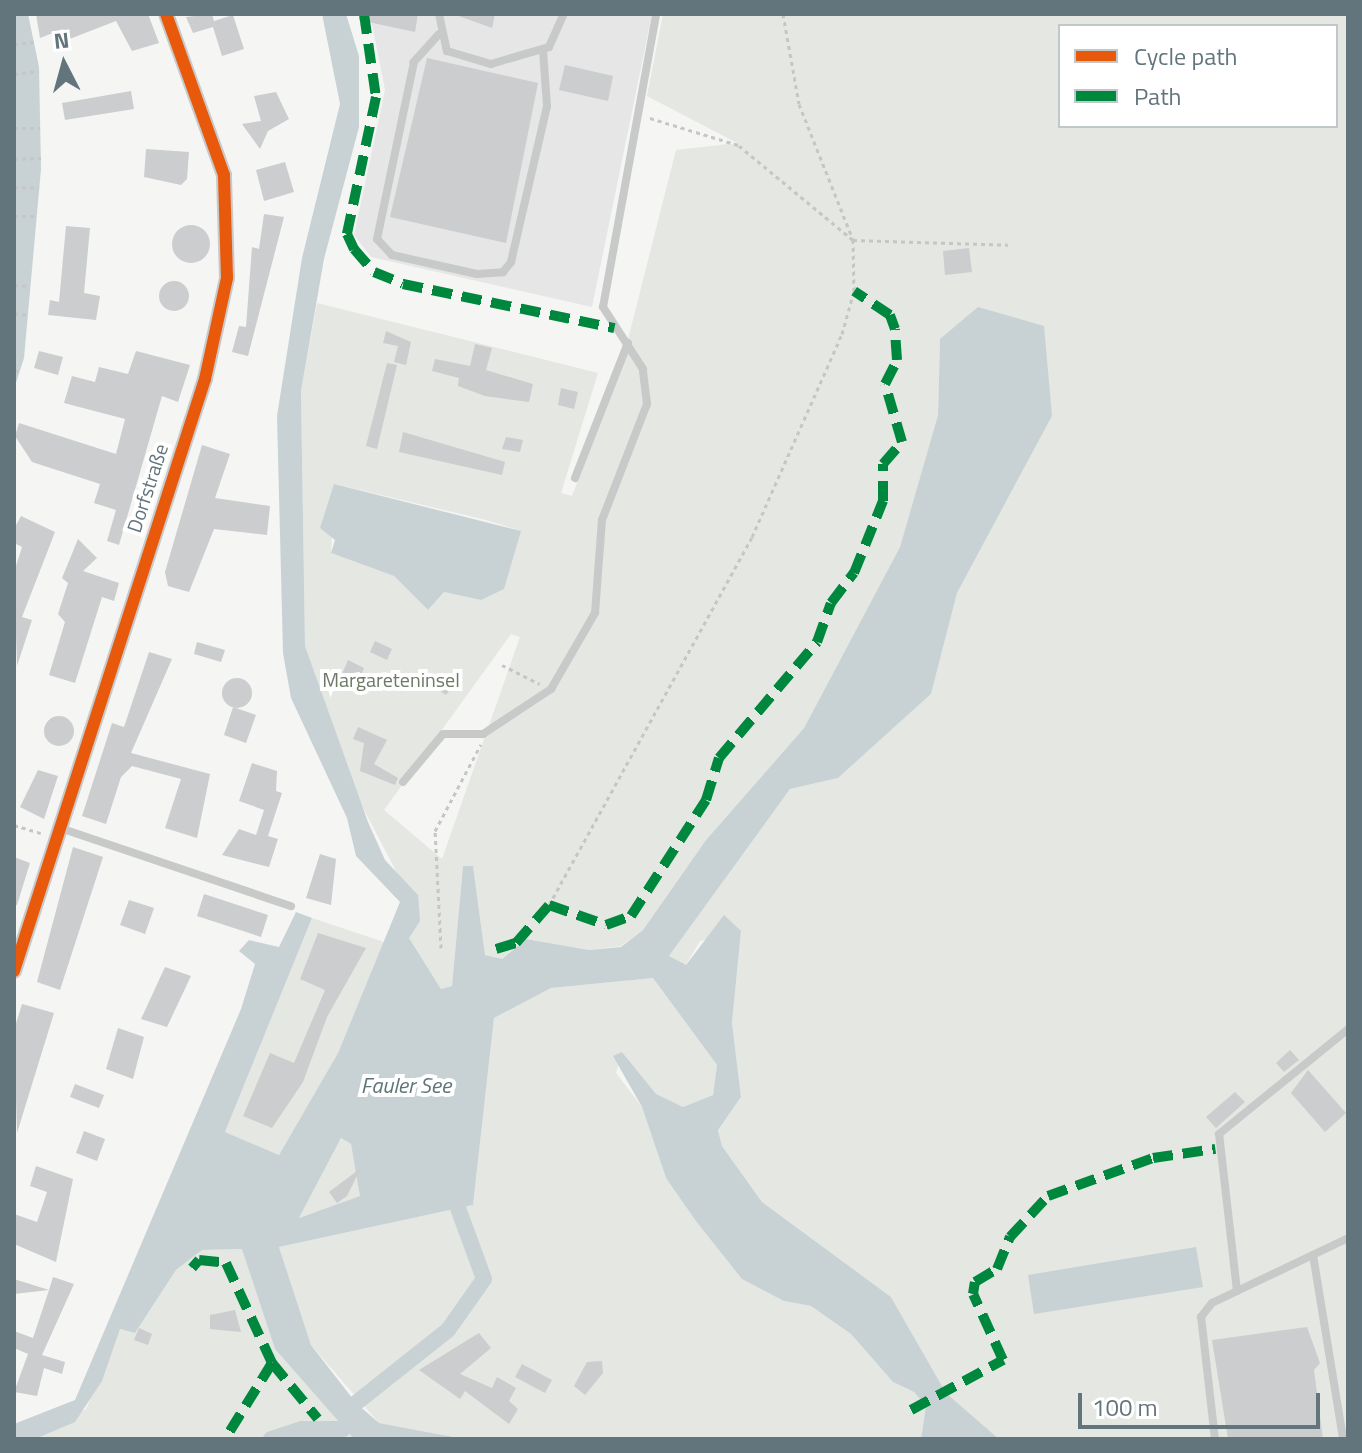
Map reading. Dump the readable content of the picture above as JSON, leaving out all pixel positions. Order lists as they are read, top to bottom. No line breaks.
{"streets":{"street":["Dorfstraße"]},"water":["Fauler See"],"parks":["Margareteninsel"],"legend":["Cycle path","Path"],"scale_bar":"100 m","north":"top"}
